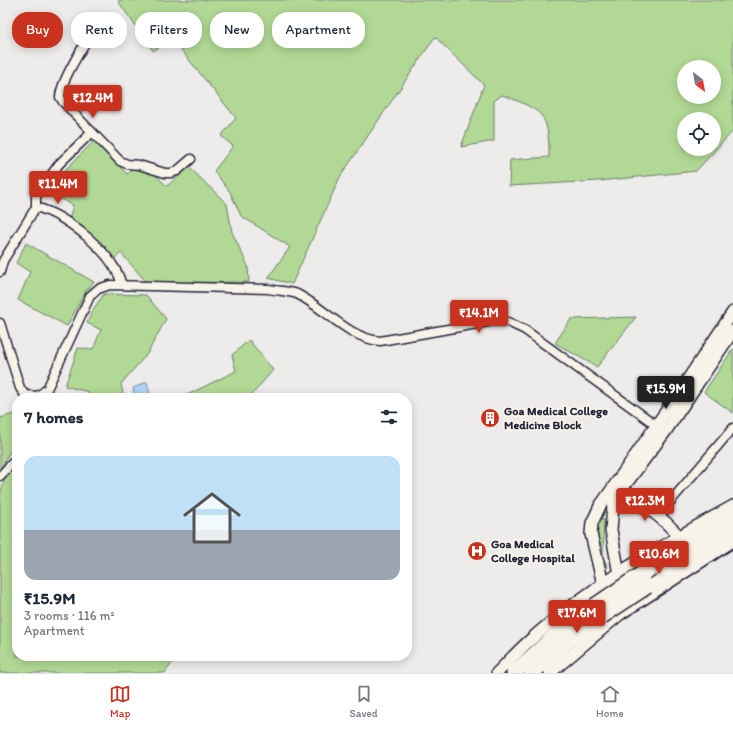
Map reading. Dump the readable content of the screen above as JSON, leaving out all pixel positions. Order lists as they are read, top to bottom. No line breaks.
{"places":{"building":["Goa Medical College Medicine Block"],"hospital":["Goa Medical College Hospital"]},"north":"bottom right","page":{"chip":["Buy","Rent","Filters","New","Apartment"],"price":["₹12.4M","₹11.4M","₹14.1M","₹15.9M","₹12.3M","₹10.6M","₹17.6M"],"heading":"7 homes","list":[{"name":"₹15.9M","note":"3 rooms · 116 m² · Apartment"}],"tabs":["Map","Saved","Home"]}}
